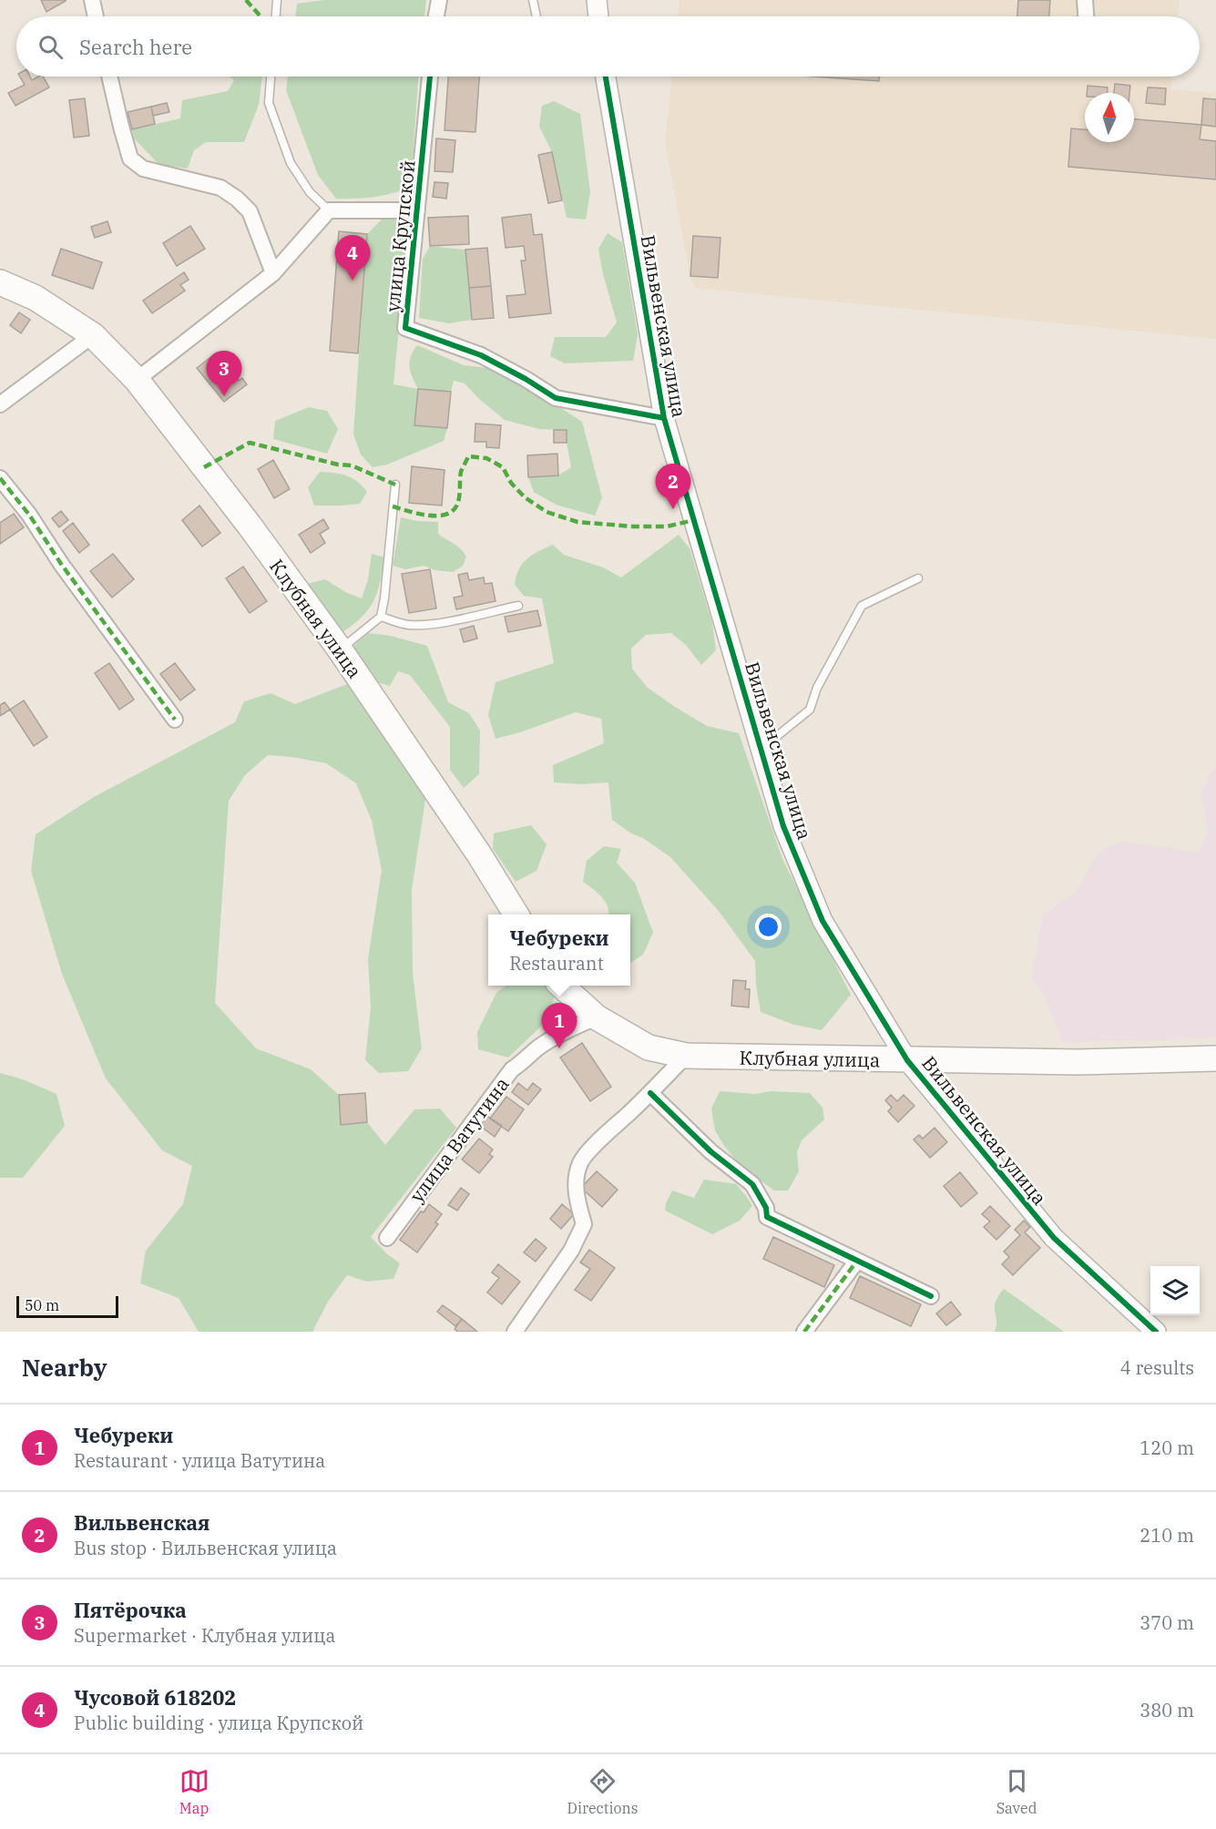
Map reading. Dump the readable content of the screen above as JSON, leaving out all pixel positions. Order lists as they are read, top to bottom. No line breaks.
{"streets":{"main road":["Клубная улица"],"street":["улица Крупской","Вильвенская улица","улица Ватутина"]},"crossings":[["улица Крупской","Вильвенская улица"],["Вильвенская улица","Клубная улица"],["Клубная улица","улица Ватутина"]],"scale_bar":"50 m","north":"top","page":{"search":"Search here","pins":["4","3","2","1"],"popup":["Чебуреки","Restaurant"],"scale":"50 m","heading":["Nearby","4 results"],"list":[{"mark":"1","name":"Чебуреки","note":"Restaurant · улица Ватутина","value":"120 m"},{"mark":"2","name":"Вильвенская","note":"Bus stop · Вильвенская улица","value":"210 m"},{"mark":"3","name":"Пятёрочка","note":"Supermarket · Клубная улица","value":"370 m"},{"mark":"4","name":"Чусовой 618202","note":"Public building · улица Крупской","value":"380 m"}],"nav":["Map","Directions","Saved"]}}
